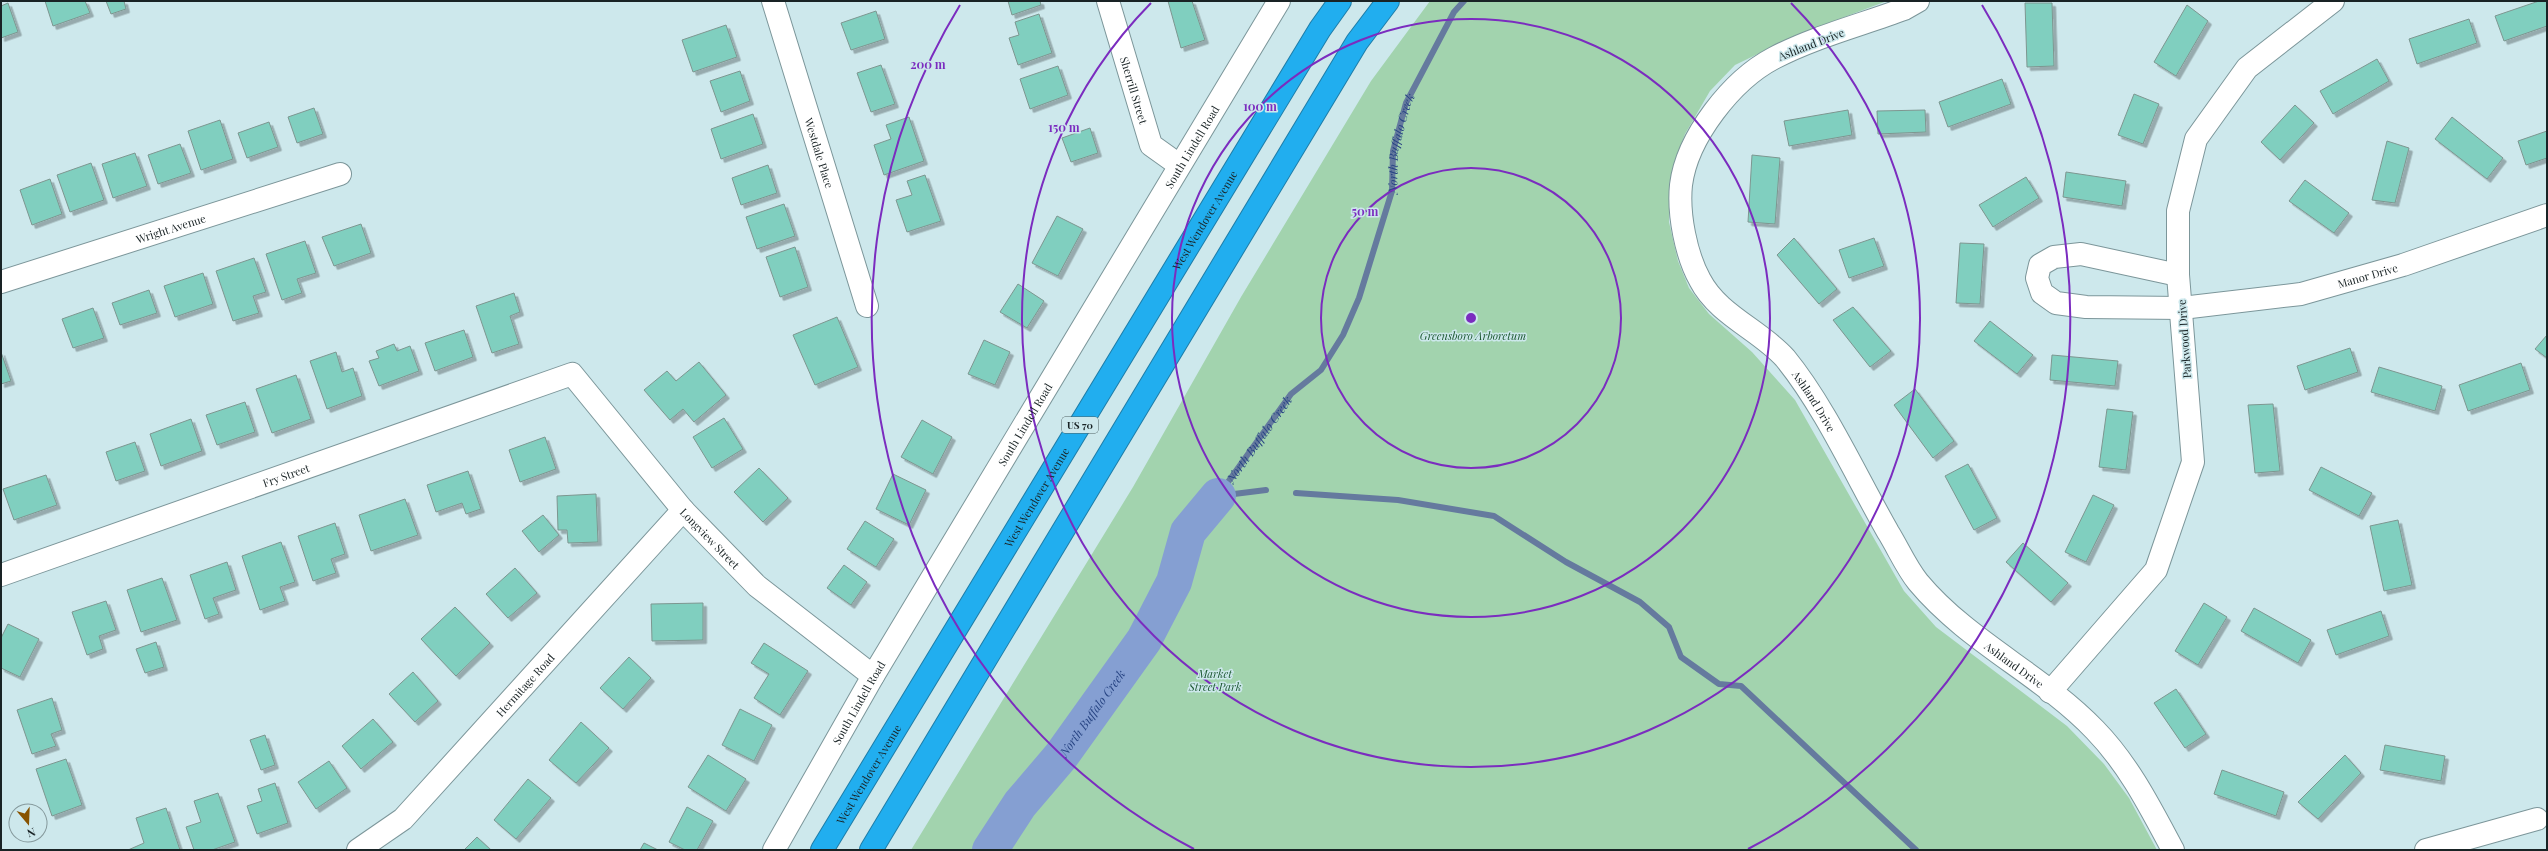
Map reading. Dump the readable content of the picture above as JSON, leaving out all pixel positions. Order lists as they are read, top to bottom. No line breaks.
{"streets":{"highway":["West Wendover Avenue","US 70"],"street":["Ashland Drive","Sherrill Street","South Lindell Road","Westdale Place","Wright Avenue","Manor Drive","Parkwood Drive","Fry Street","Longview Street","Hermitage Road"]},"crossings":[["Ashland Drive","Parkwood Drive"],["Sherrill Street","South Lindell Road"],["South Lindell Road","Longview Street"],["Manor Drive","Parkwood Drive"],["Fry Street","Longview Street"],["Longview Street","Hermitage Road"]],"water":["North Buffalo Creek"],"parks":["Greensboro Arboretum","Market Street Park"],"north":"bottom","rings":["200 m","100 m","150 m","50 m"]}
